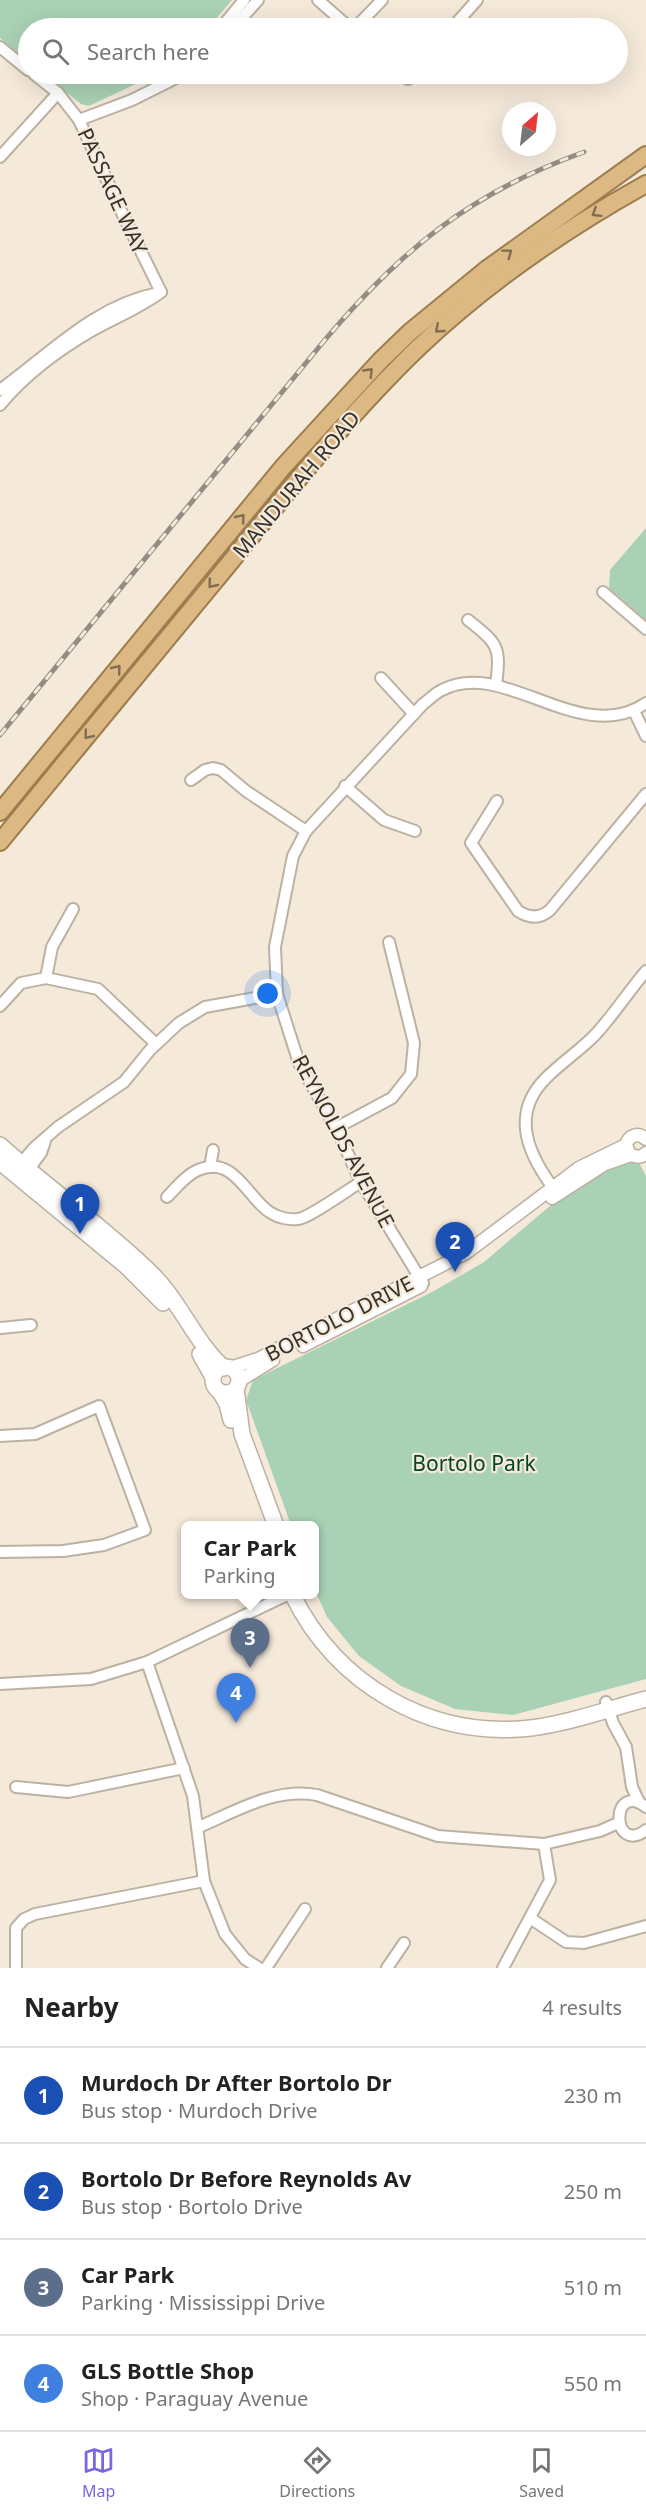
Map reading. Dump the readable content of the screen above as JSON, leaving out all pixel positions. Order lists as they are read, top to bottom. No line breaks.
{"streets":{"highway":["MANDURAH ROAD"],"street":["PASSAGE WAY","REYNOLDS AVENUE","BORTOLO DRIVE"]},"crossings":[["REYNOLDS AVENUE","BORTOLO DRIVE"]],"parks":["Bortolo Park"],"north":"top right","page":{"search":"Search here","pins":["1","2","3","4"],"popup":["Car Park","Parking"],"heading":["Nearby","4 results"],"list":[{"mark":"1","name":"Murdoch Dr After Bortolo Dr","note":"Bus stop · Murdoch Drive","value":"230 m"},{"mark":"2","name":"Bortolo Dr Before Reynolds Av","note":"Bus stop · Bortolo Drive","value":"250 m"},{"mark":"3","name":"Car Park","note":"Parking · Mississippi Drive","value":"510 m"},{"mark":"4","name":"GLS Bottle Shop","note":"Shop · Paraguay Avenue","value":"550 m"}],"nav":["Map","Directions","Saved"]}}
